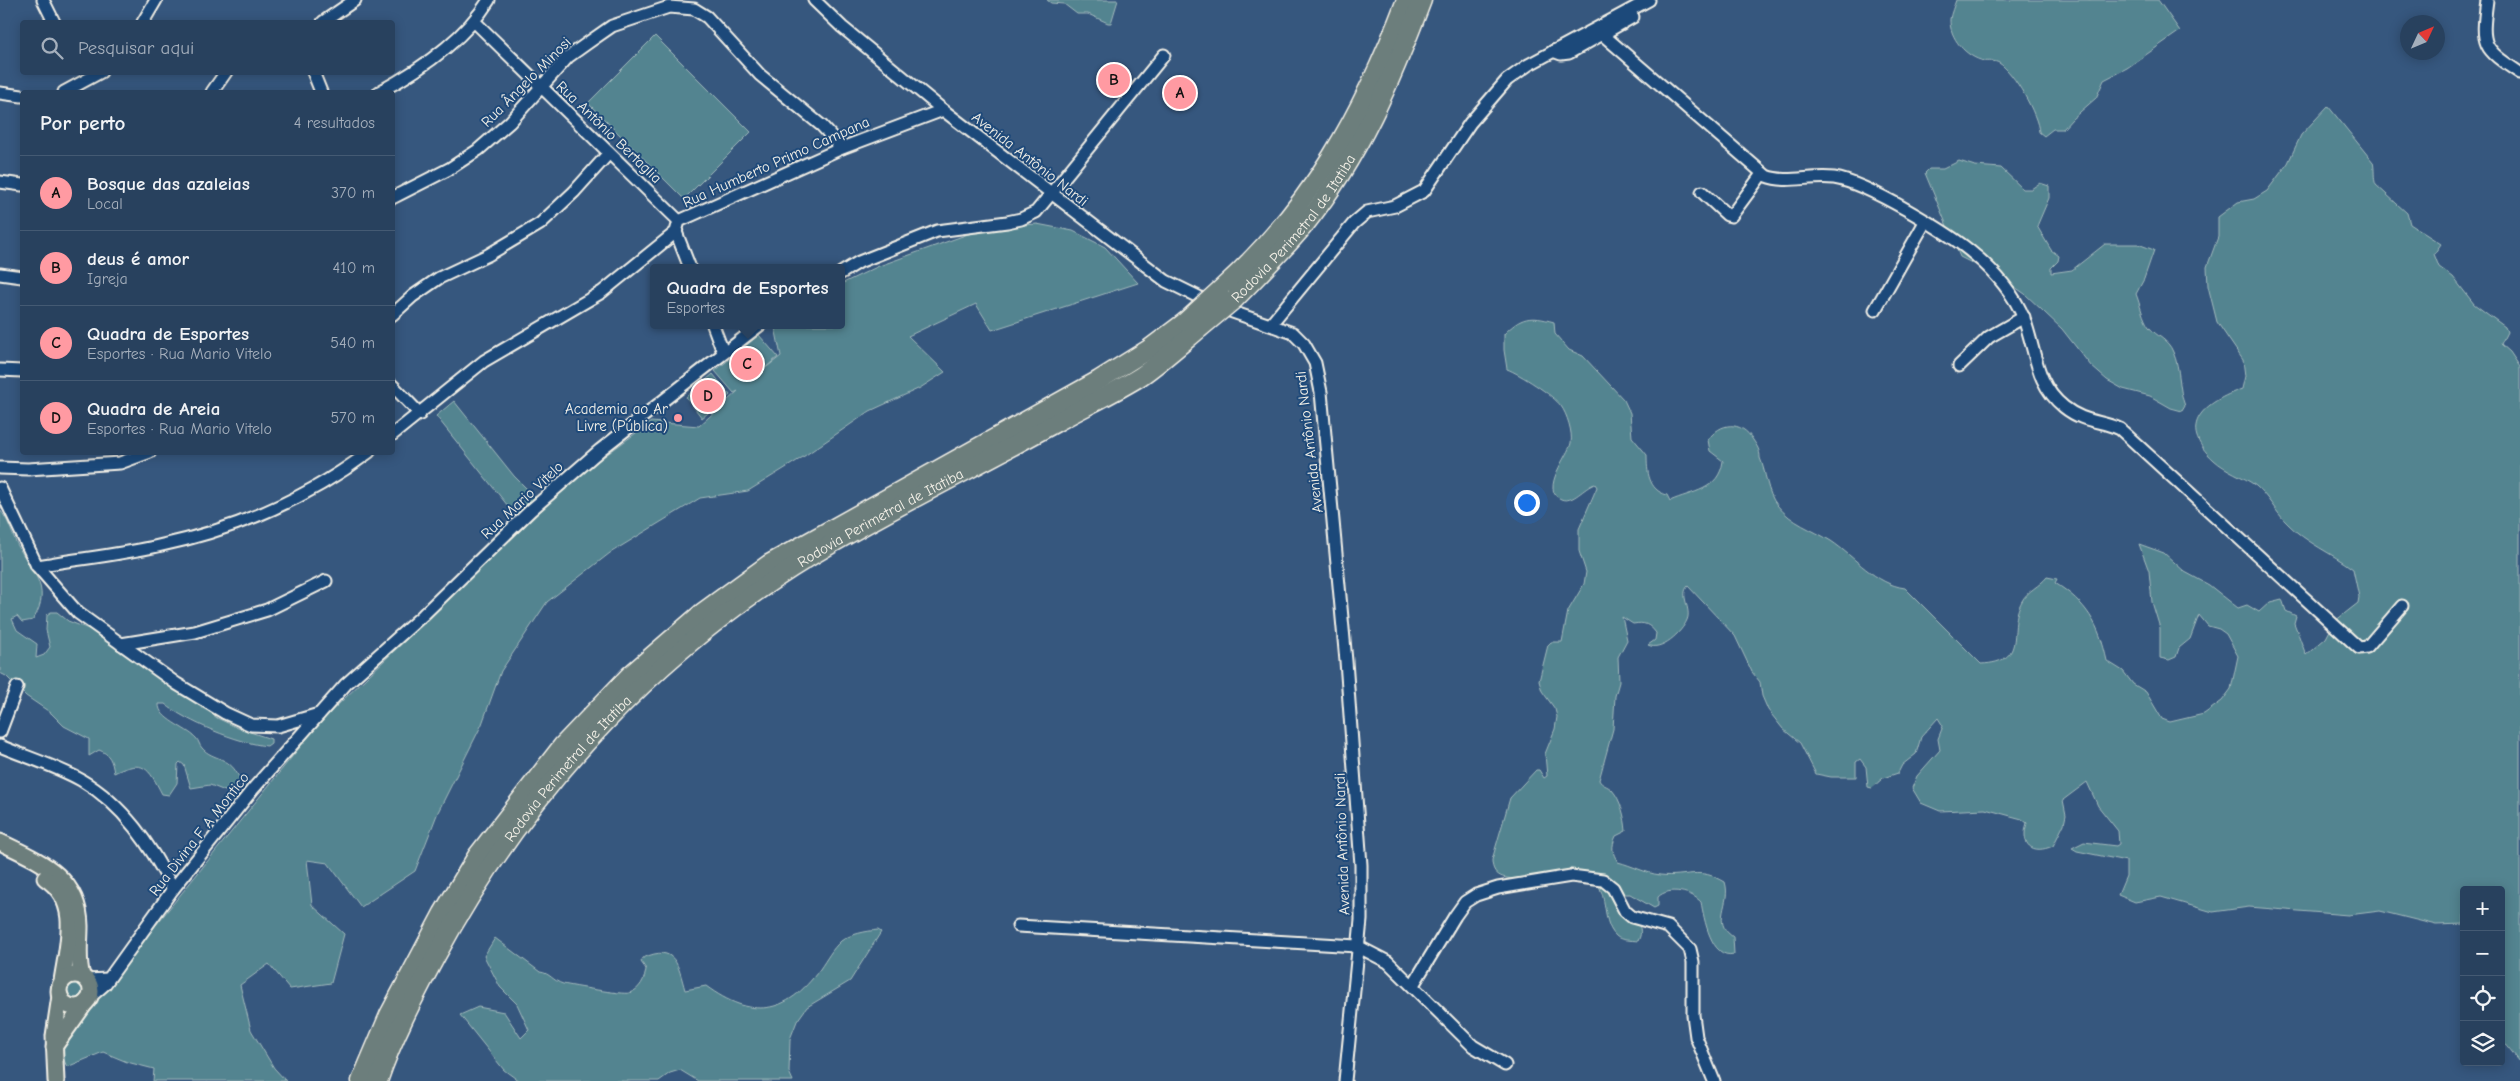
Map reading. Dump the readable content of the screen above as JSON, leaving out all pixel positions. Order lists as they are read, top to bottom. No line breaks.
{"streets":{"highway":["Rodovia Perimetral de Itatiba"],"street":["Rua Ângelo Minosi","Rua Antônio Bertaglia","Avenida Antônio Nardi","Rua Humberto Primo Campana","Rua Mario Vitelo","Rua Divina F A Montico"]},"crossings":[["Rua Ângelo Minosi","Rua Antônio Bertaglia"],["Rua Ângelo Minosi","Rua Humberto Primo Campana"],["Rua Antônio Bertaglia","Rua Humberto Primo Campana"],["Avenida Antônio Nardi","Rua Humberto Primo Campana"],["Rua Mario Vitelo","Rua Divina F A Montico"]],"places":["Academia ao Ar Livre (Pública)"],"north":"top right","page":{"search":"Pesquisar aqui","pins":["B","A","C","D"],"heading":["Por perto","4 resultados"],"list":[{"mark":"A","name":"Bosque das azaleias","note":"Local","value":"370 m"},{"mark":"B","name":"deus é amor","note":"Igreja","value":"410 m"},{"mark":"C","name":"Quadra de Esportes","note":"Esportes · Rua Mario Vitelo","value":"540 m"},{"mark":"D","name":"Quadra de Areia","note":"Esportes · Rua Mario Vitelo","value":"570 m"}],"popup":["Quadra de Esportes","Esportes"],"map_buttons":["+","−"]}}
